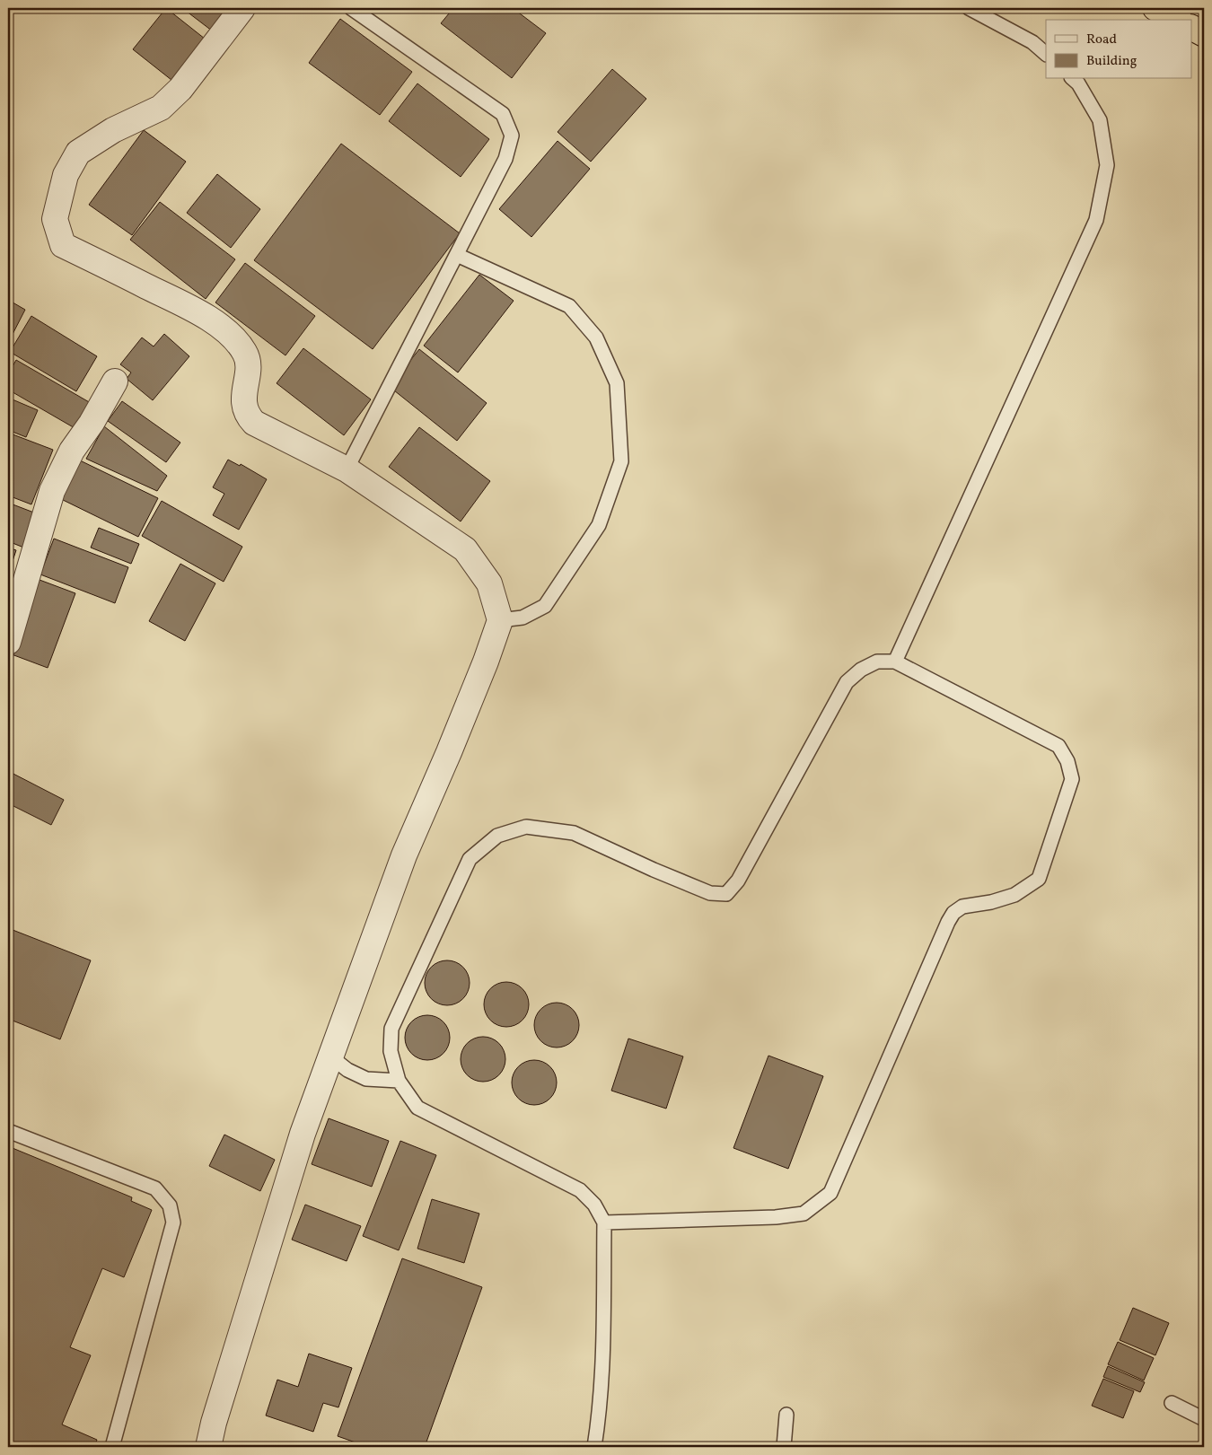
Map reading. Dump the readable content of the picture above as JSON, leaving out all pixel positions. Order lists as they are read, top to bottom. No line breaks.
{"legend":["Road","Building"]}
